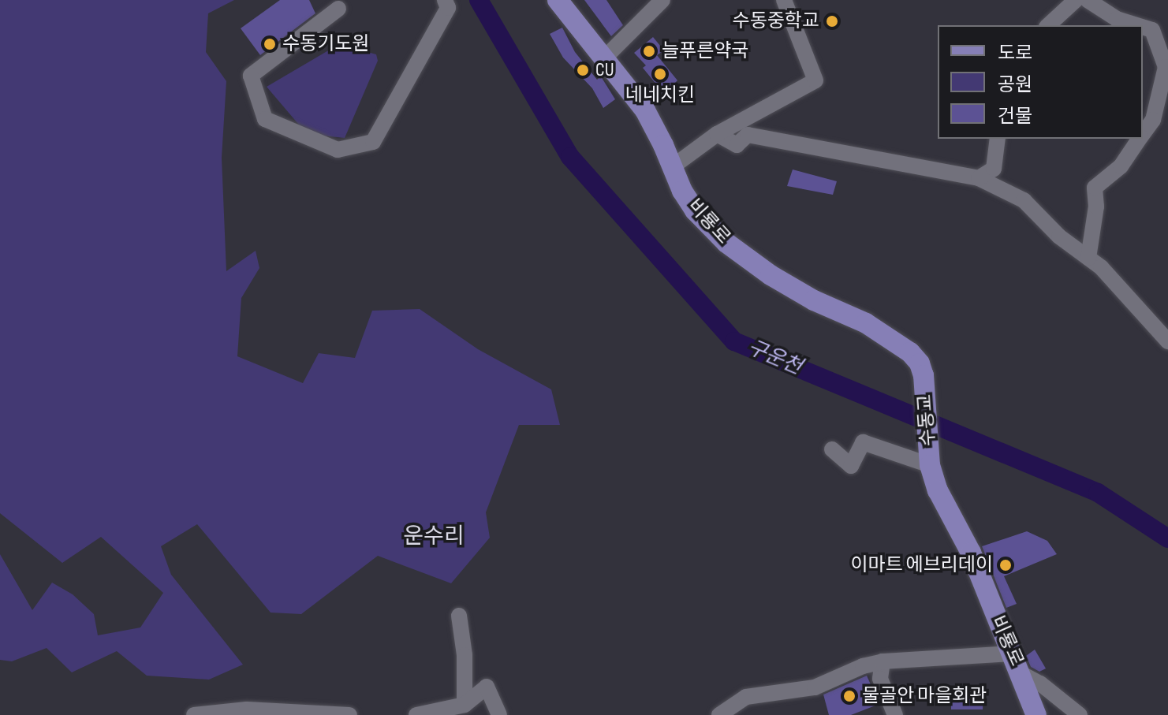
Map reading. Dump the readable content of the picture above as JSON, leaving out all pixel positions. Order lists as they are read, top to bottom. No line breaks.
{"streets":{"main road":["비룡로","수동교"]},"crossings":[["비룡로","수동교"]],"districts":["운수리"],"water":["구운천"],"places":["수동중학교","수동기도원","늘푸른약국","CU","네네치킨","이마트 에브리데이","물골안 마을회관"],"legend":["도로","공원","건물"]}
